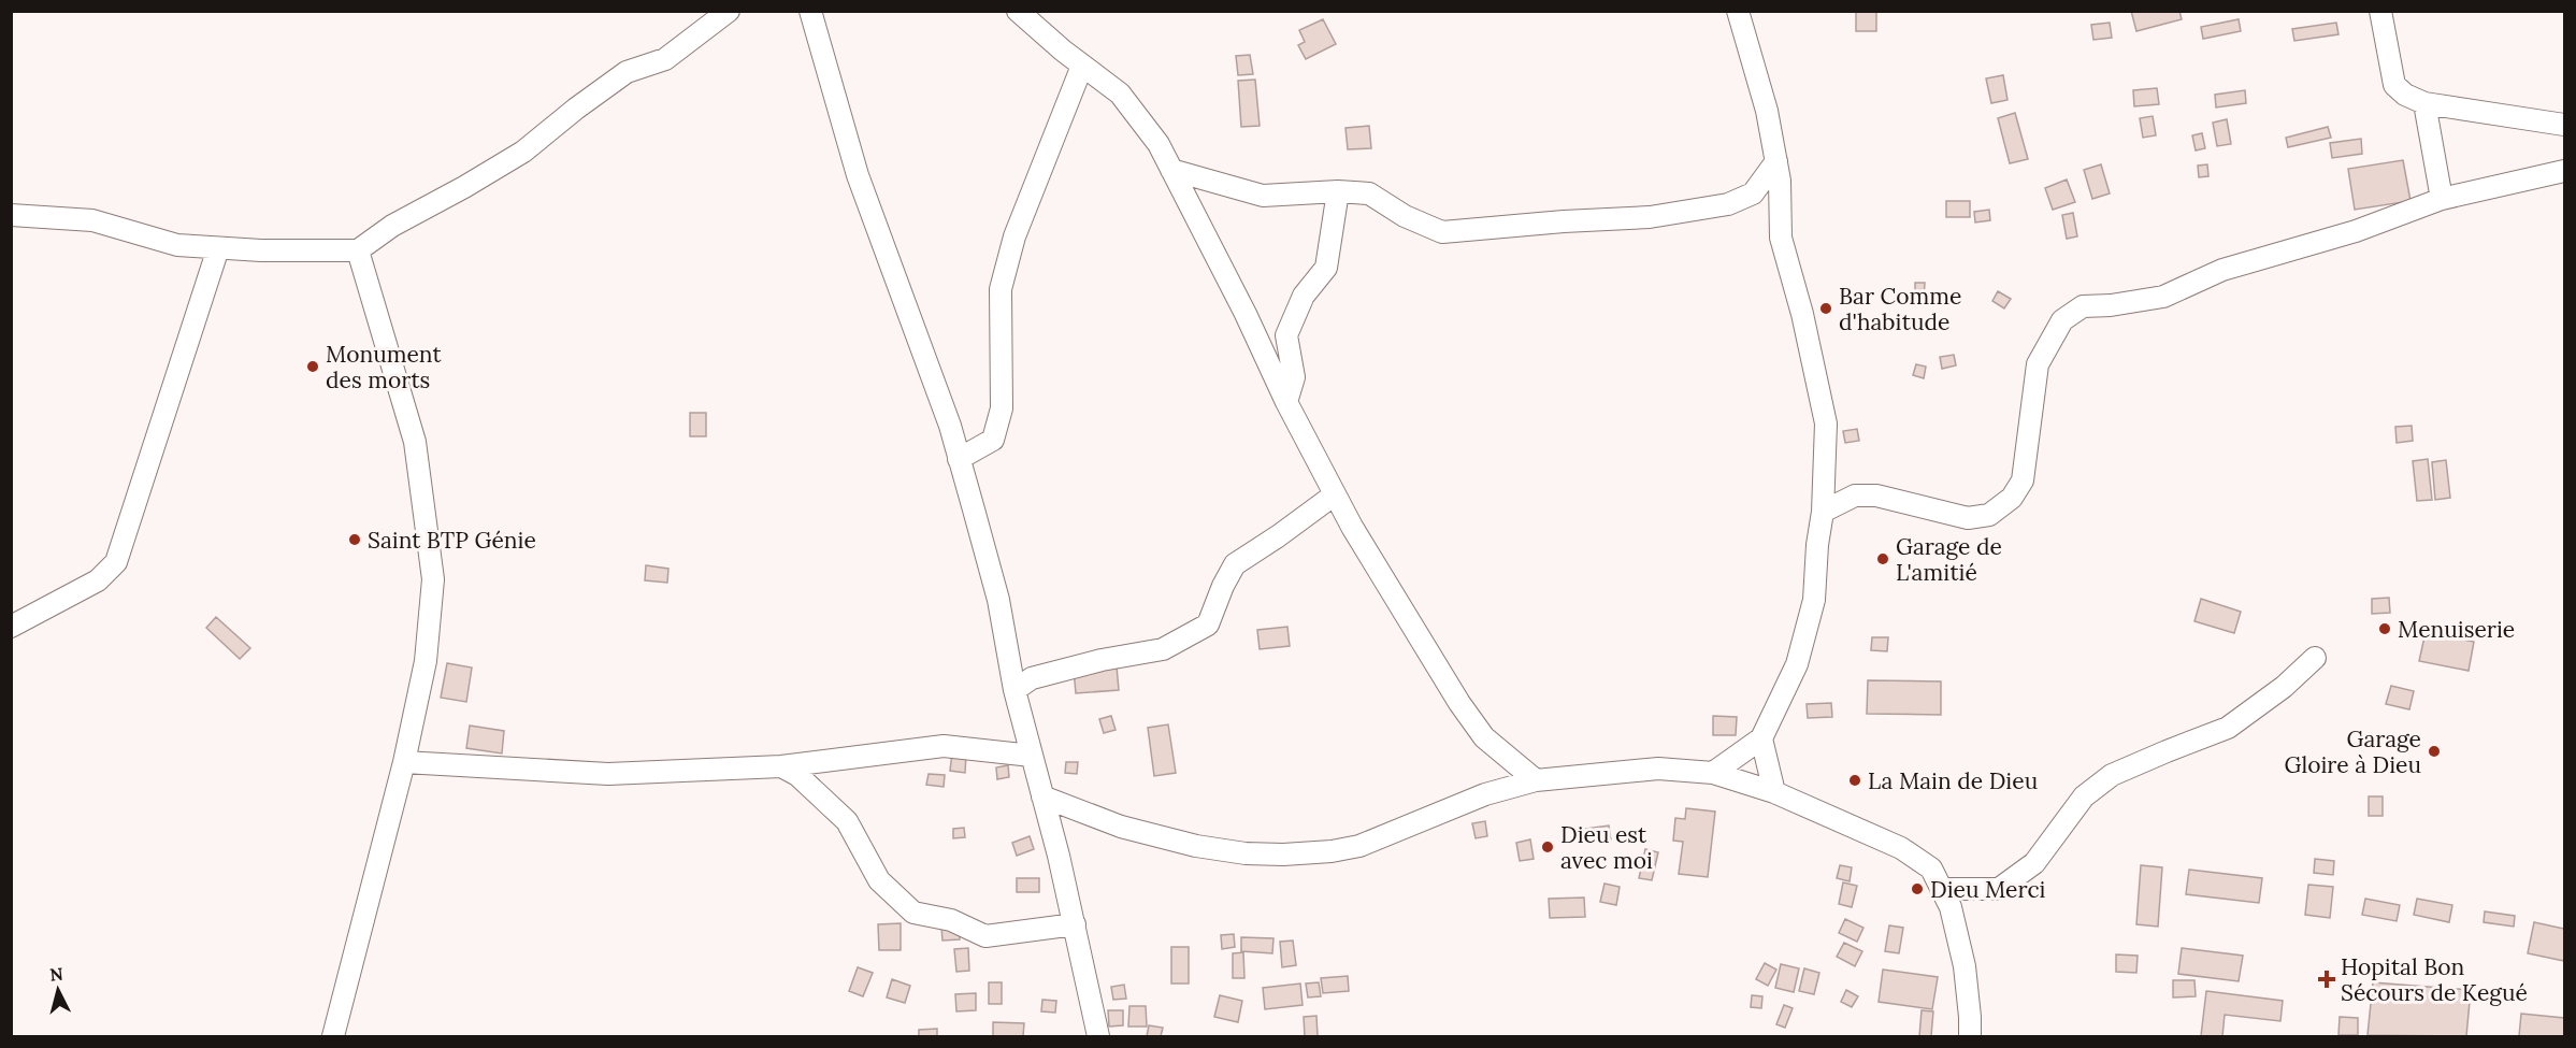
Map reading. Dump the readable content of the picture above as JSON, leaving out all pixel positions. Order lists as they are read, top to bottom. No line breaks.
{"places":{"other":["Bar Comme d'habitude","Monument des morts","Saint BTP Génie","Garage de L'amitié","Menuiserie","Garage Gloire à Dieu","La Main de Dieu","Dieu est avec moi","Dieu Merci"],"health":["Hopital Bon Sécours de Kegué"]},"north":"top"}
